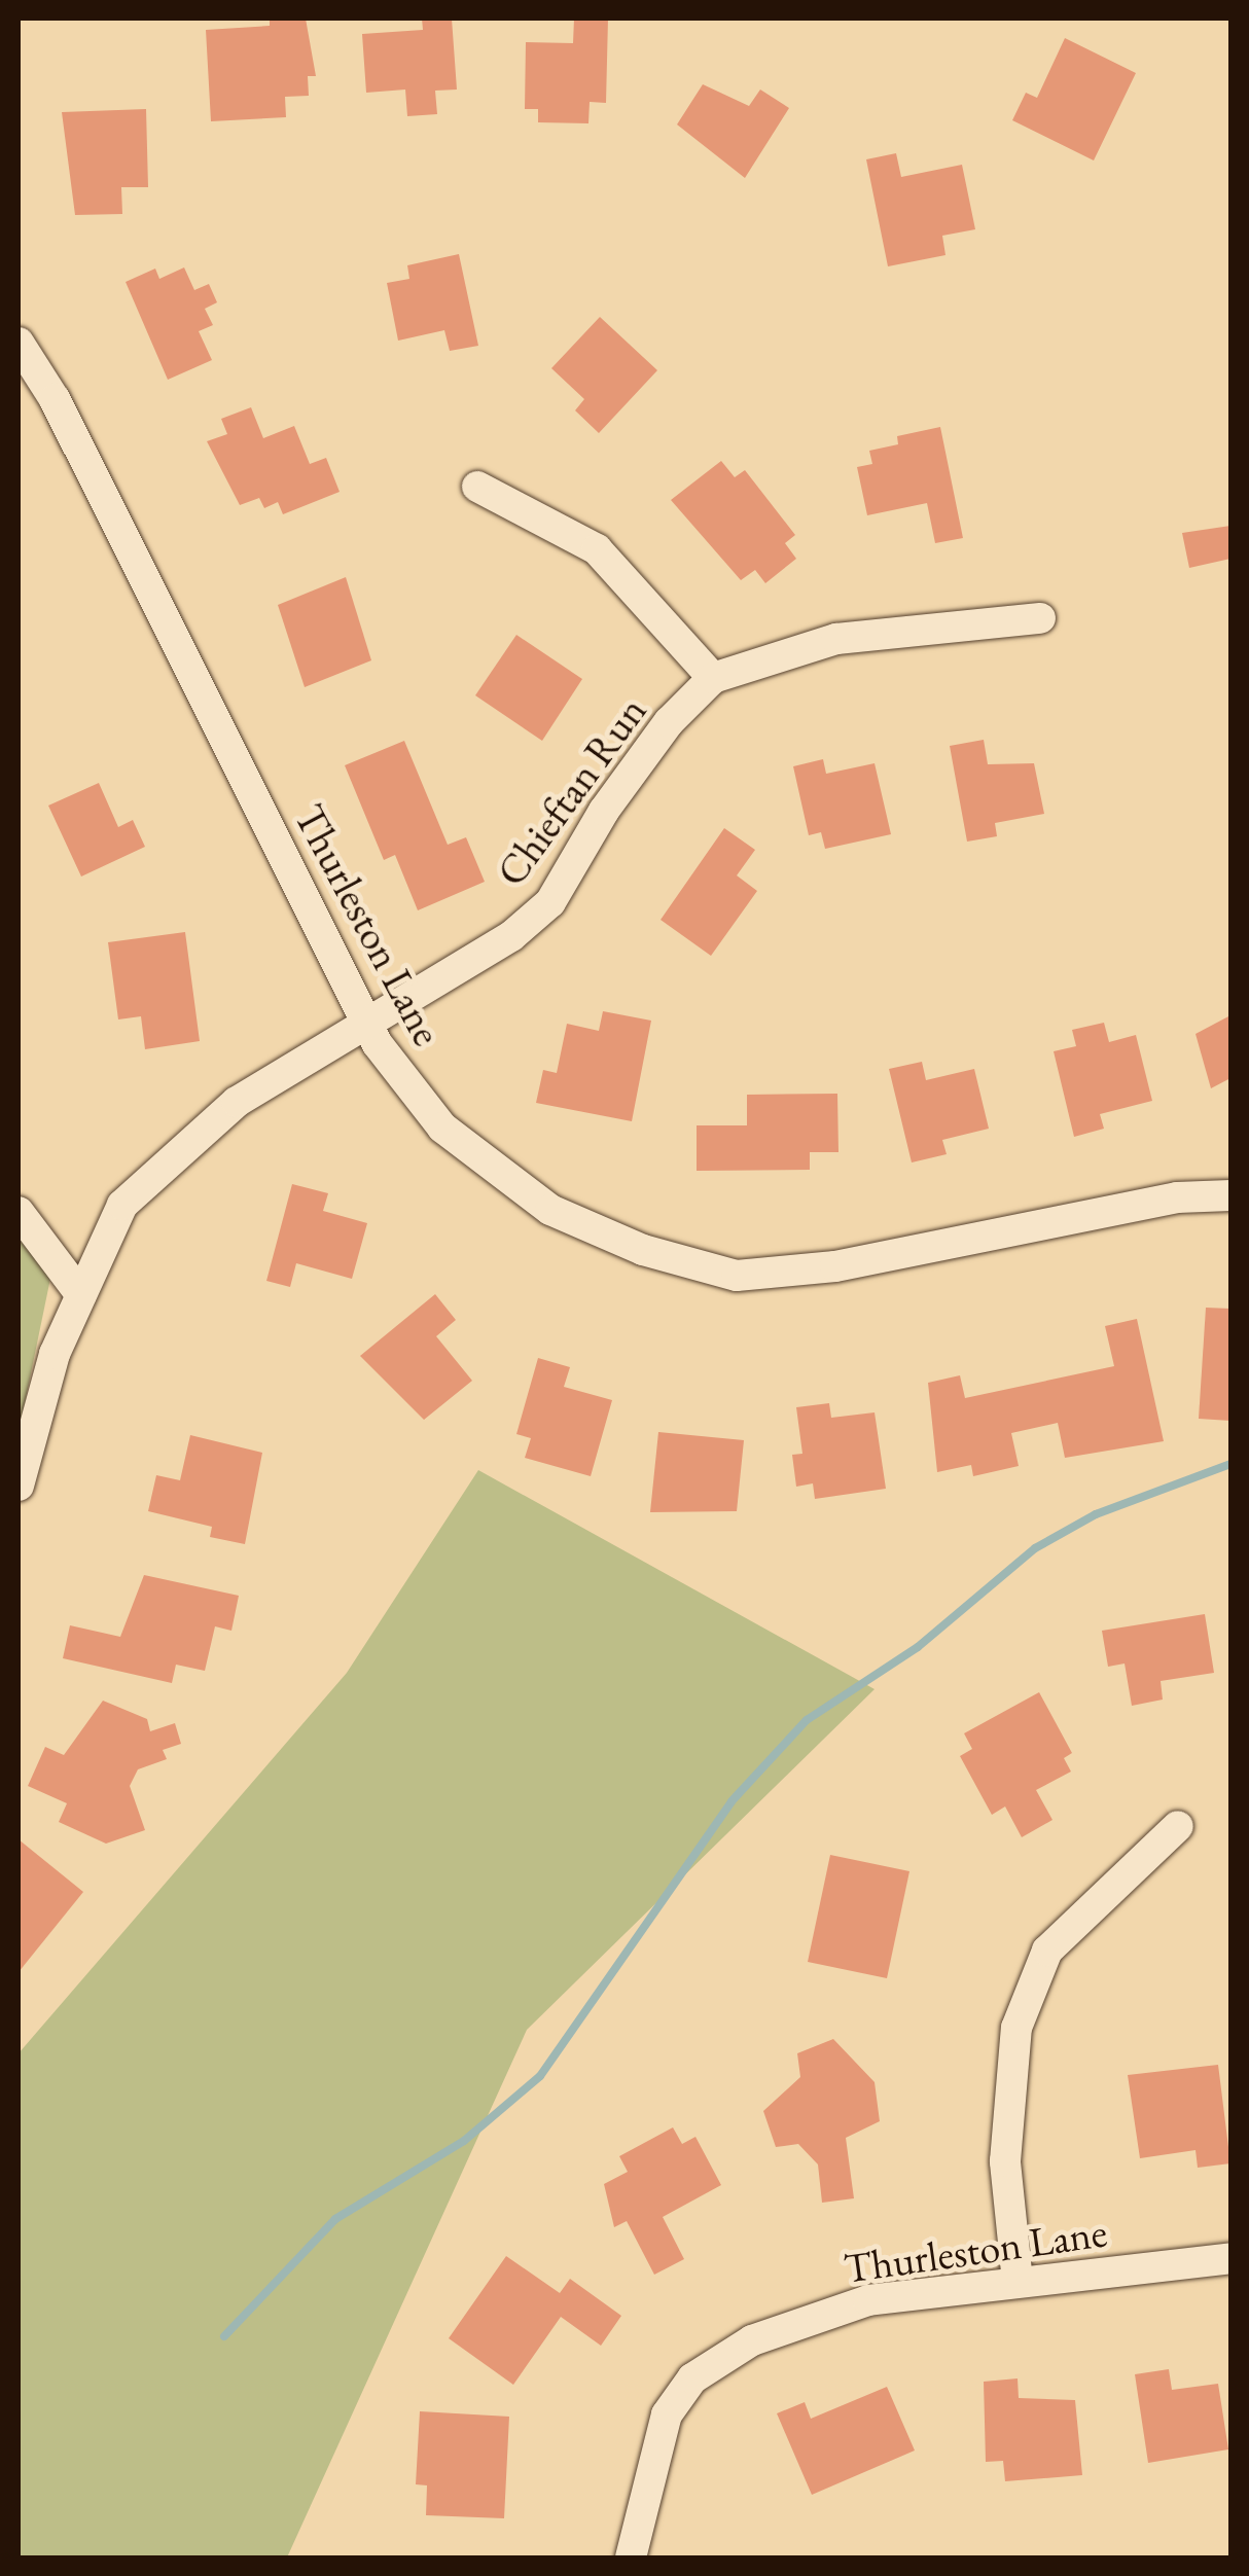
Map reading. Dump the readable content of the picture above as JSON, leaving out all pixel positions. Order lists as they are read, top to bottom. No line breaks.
{"streets":{"street":["Chieftan Run","Thurleston Lane"]},"crossings":[["Chieftan Run","Thurleston Lane"]]}
